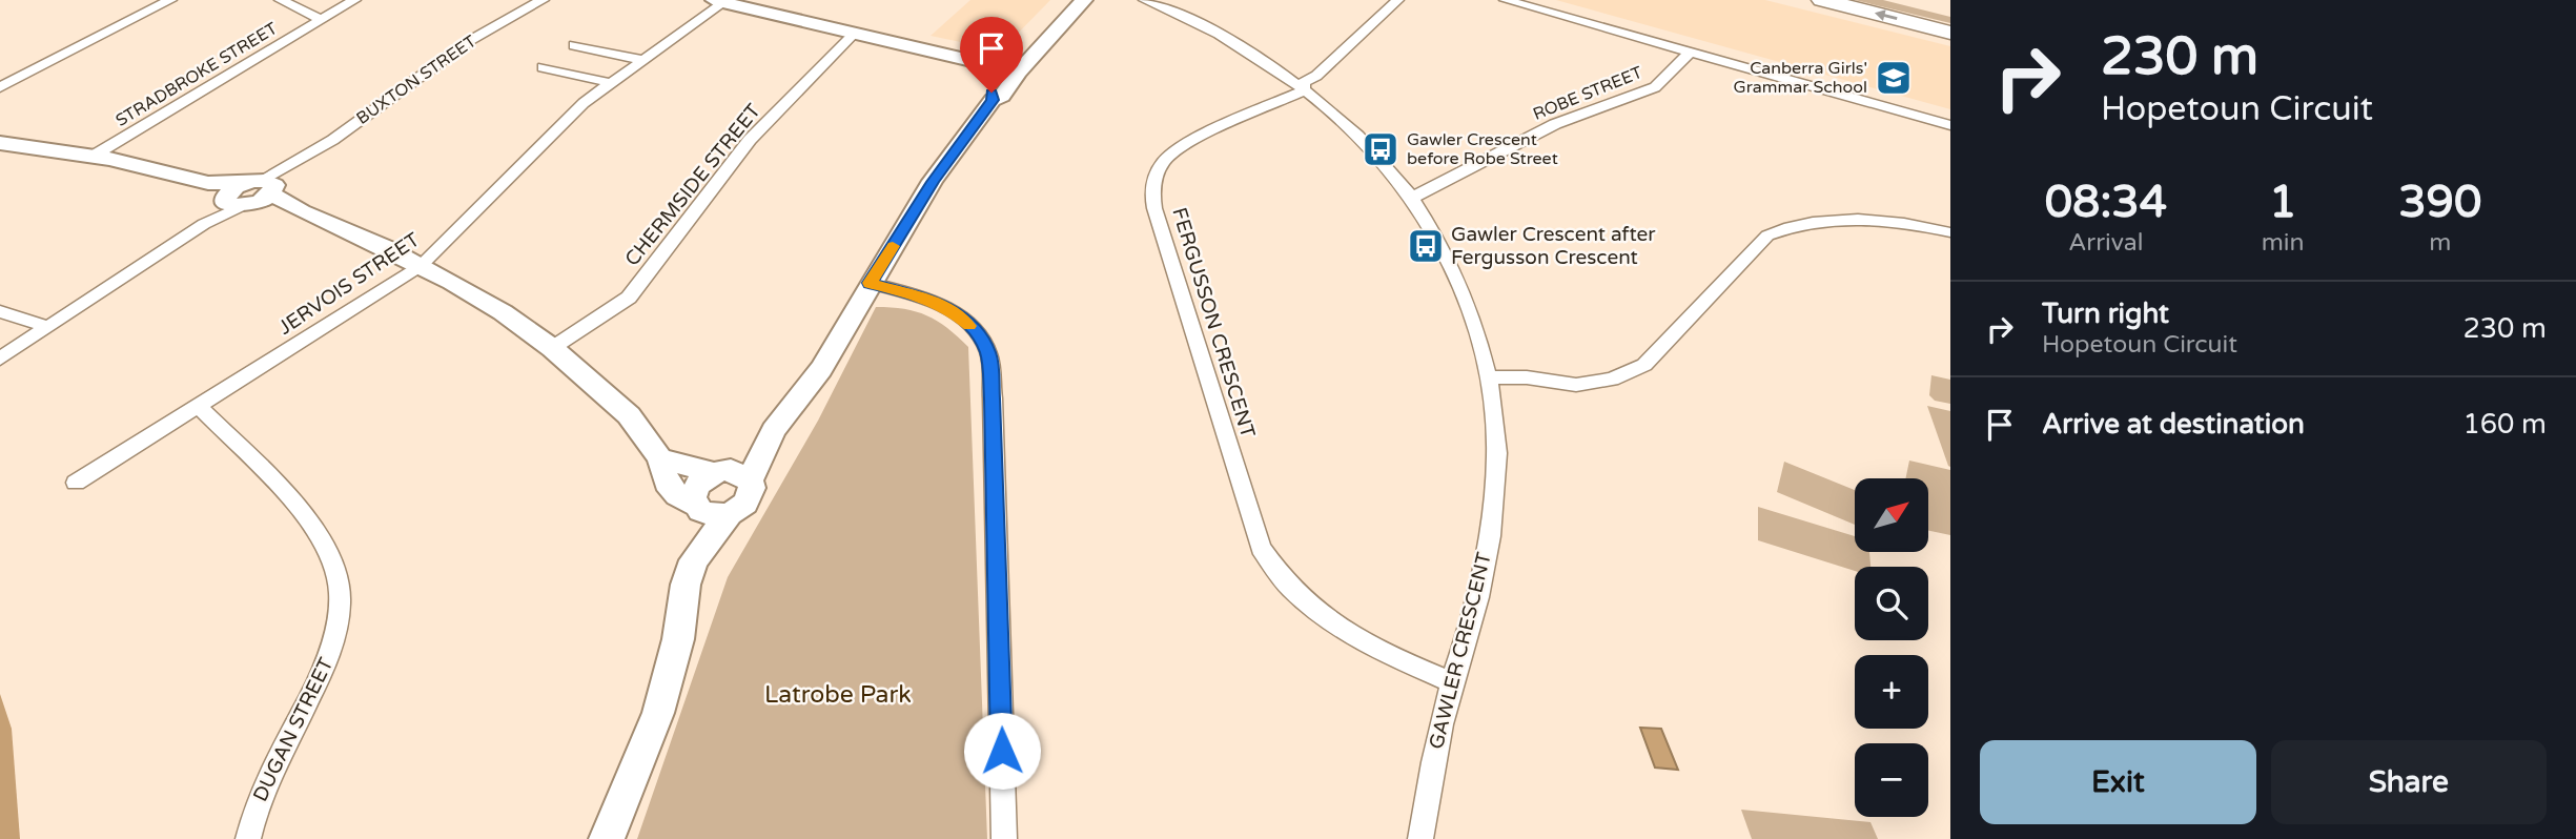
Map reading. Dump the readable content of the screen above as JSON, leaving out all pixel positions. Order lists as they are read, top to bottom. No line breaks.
{"streets":{"street":["STRADBROKE STREET","BUXTON STREET","ROBE STREET","CHERMSIDE STREET","JERVOIS STREET","FERGUSSON CRESCENT","GAWLER CRESCENT","DUGAN STREET"]},"crossings":[["ROBE STREET","GAWLER CRESCENT"],["JERVOIS STREET","DUGAN STREET"],["FERGUSSON CRESCENT","GAWLER CRESCENT"]],"parks":["Latrobe Park"],"places":{"school or university":["Canberra Girls' Grammar School"],"bus stop":["Gawler Crescent before Robe Street","Gawler Crescent after Fergusson Crescent"]},"north":"top right","page":{"turn":["230 m","Hopetoun Circuit"],"eta":["08:34","Arrival","1","min","390","m"],"list":[{"name":"Turn right","note":"Hopetoun Circuit","value":"230 m"},{"name":"Arrive at destination","value":"160 m"}],"map_buttons":["+","−"],"buttons":["Exit","Share"]}}
